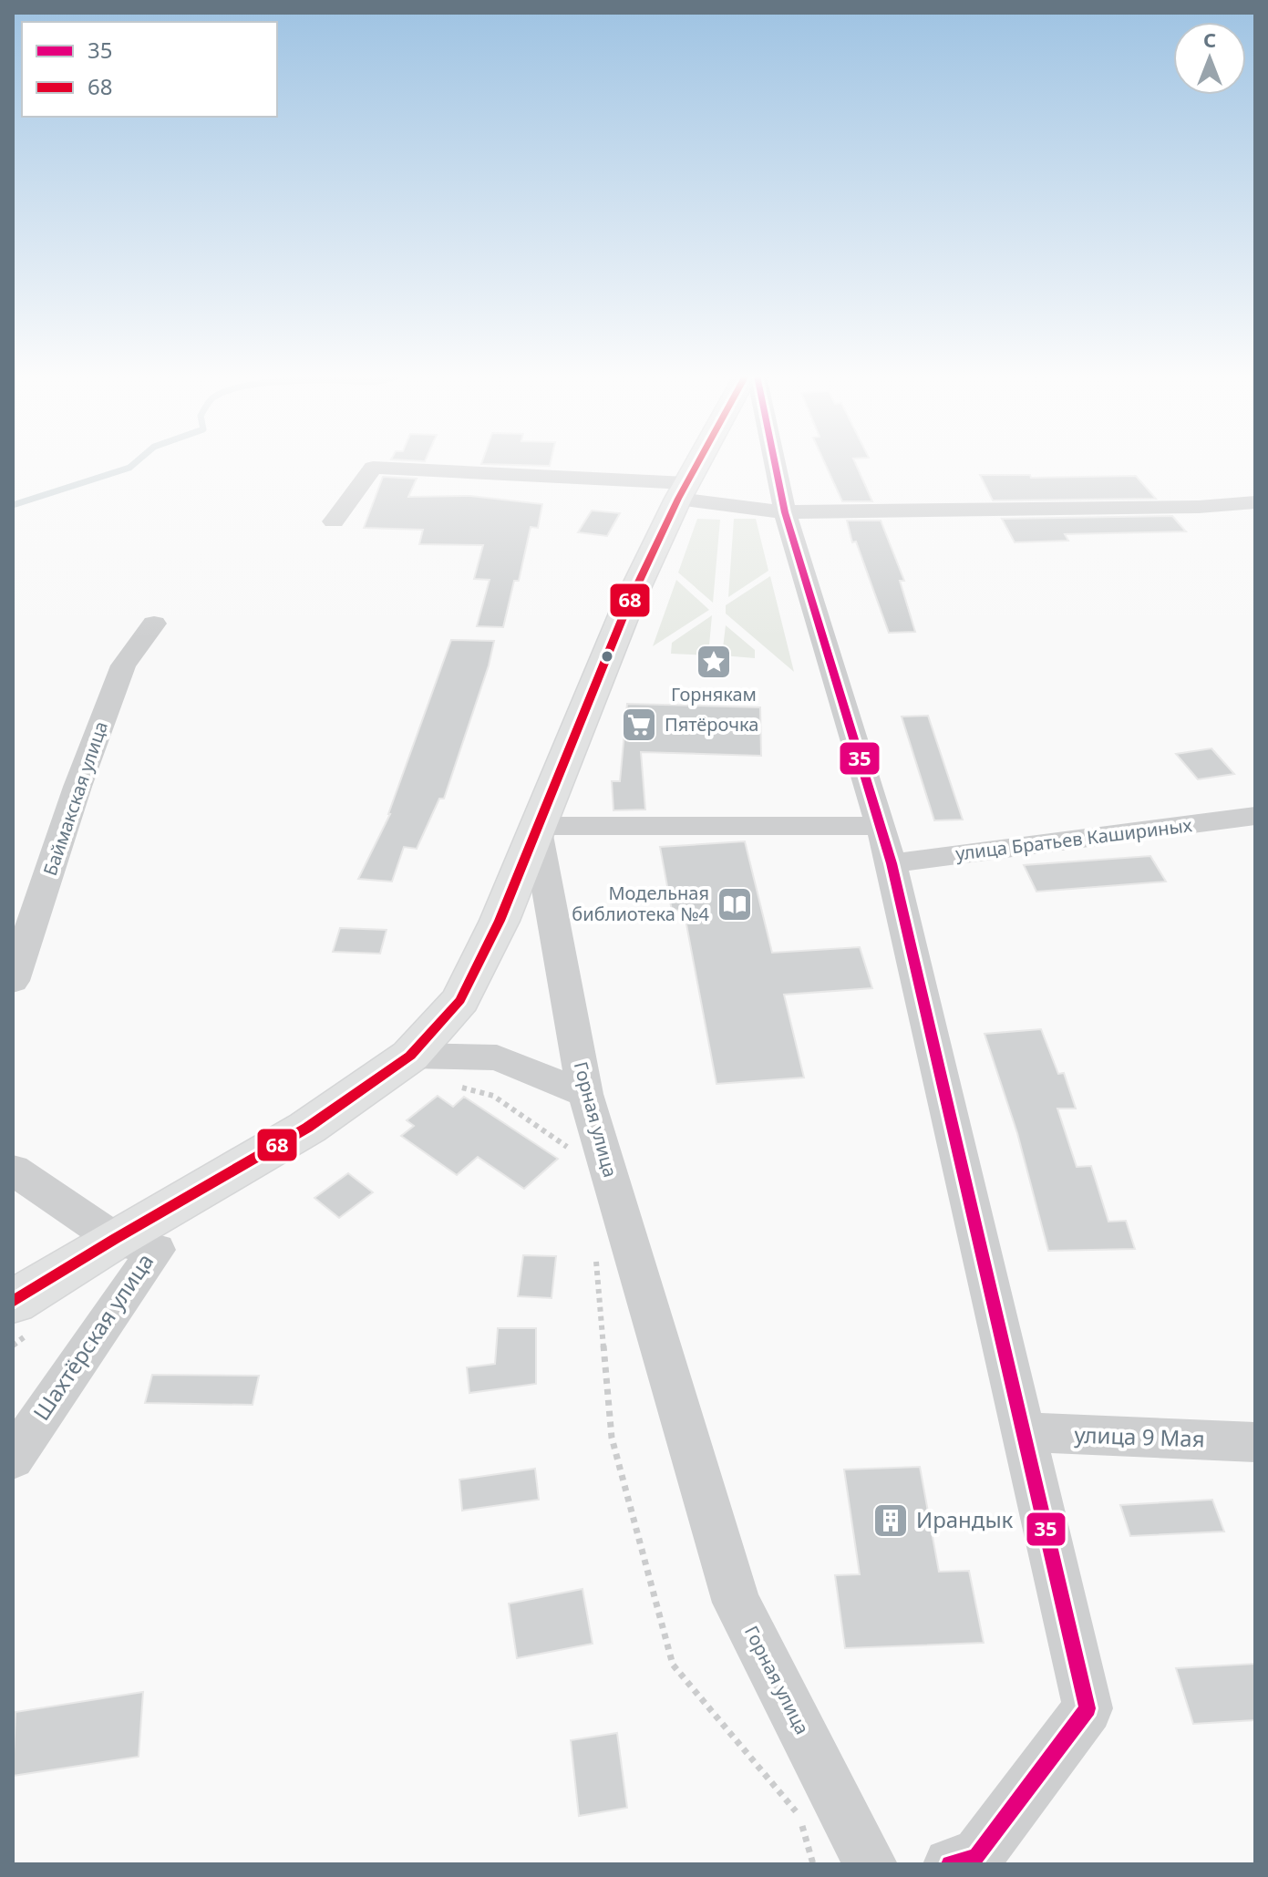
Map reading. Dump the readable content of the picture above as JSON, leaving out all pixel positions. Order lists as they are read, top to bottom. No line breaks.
{"streets":{"street":["Баймакская улица","улица Братьев Кашириных","Горная улица","Шахтёрская улица","улица 9 Мая"]},"crossings":[["улица Братьев Кашириных","Горная улица"]],"places":{"place":["Горнякам"],"supermarket":["Пятёрочка"],"library":["Модельная библиотека №4"],"building":["Ирандык"]},"lines":["transit line 35","transit line 68"],"legend":["35","68"],"north":"top"}
